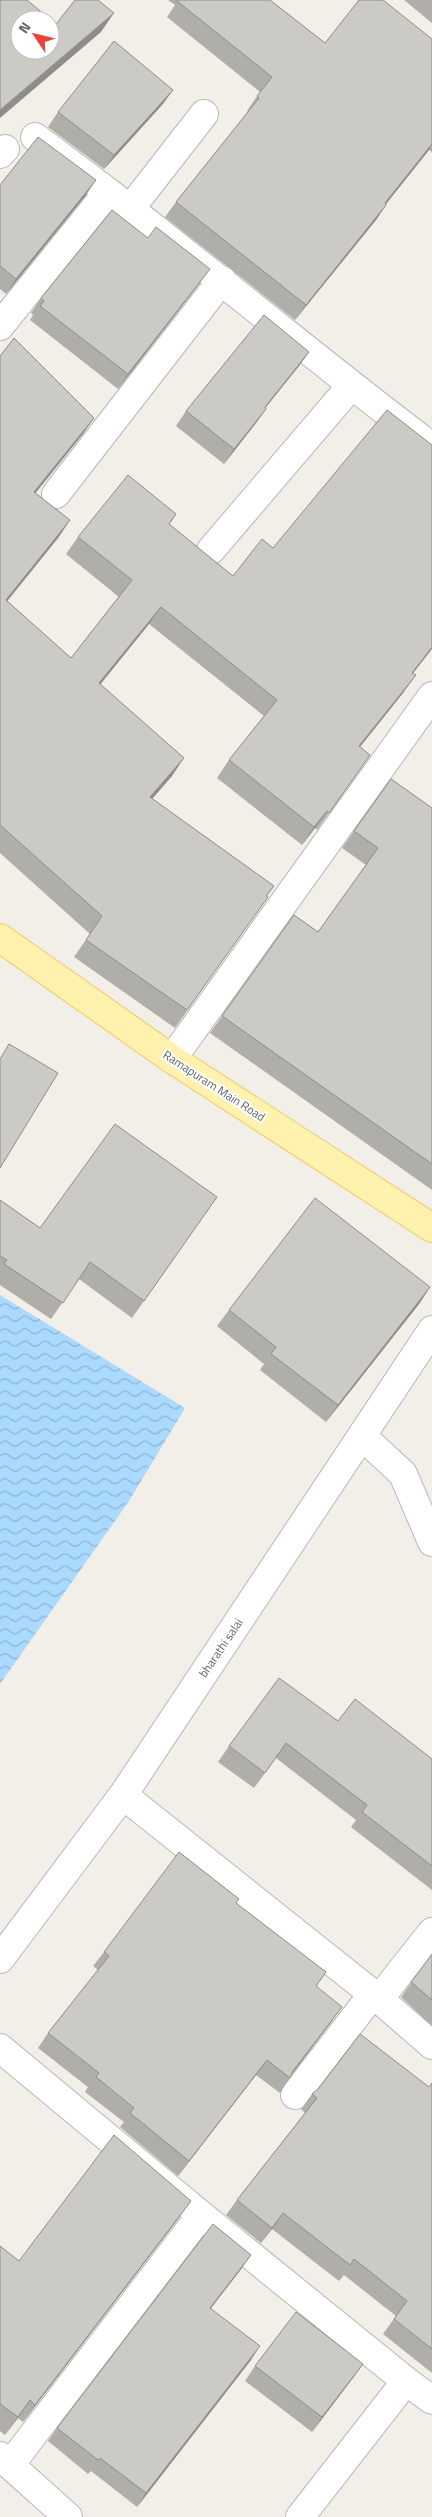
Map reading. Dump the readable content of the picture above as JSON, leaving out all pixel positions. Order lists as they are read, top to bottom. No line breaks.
{"streets":{"main road":["Ramapuram Main Road"],"street":["bharathi salai"]},"north":"top left"}
